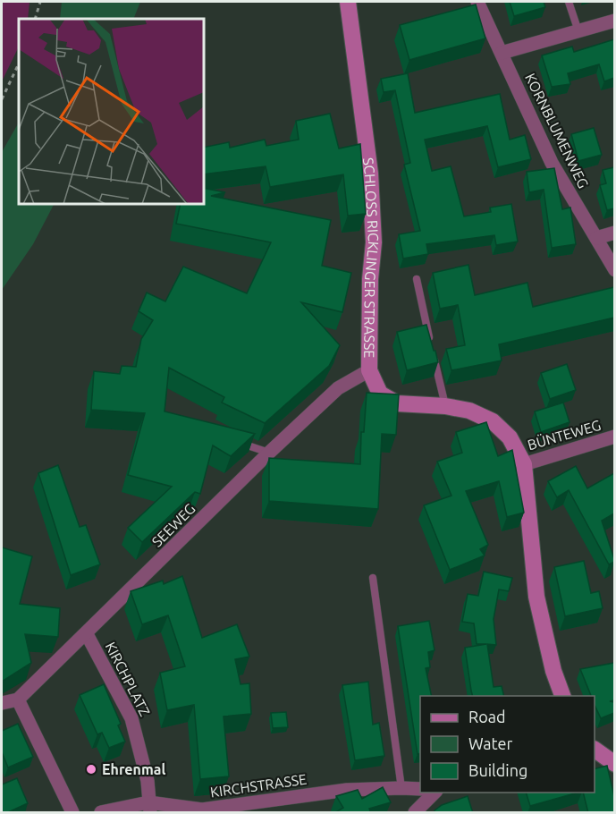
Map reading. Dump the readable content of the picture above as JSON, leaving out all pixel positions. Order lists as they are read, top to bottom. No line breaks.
{"streets":{"street":["KORNBLUMENWEG","SCHLOSS RICKLINGER STRASSE","BÜNTEWEG","SEEWEG","KIRCHPLATZ","KIRCHSTRASSE"]},"crossings":[["SCHLOSS RICKLINGER STRASSE","BÜNTEWEG"],["SCHLOSS RICKLINGER STRASSE","SEEWEG"],["SEEWEG","KIRCHPLATZ"],["KIRCHPLATZ","KIRCHSTRASSE"]],"places":["Ehrenmal"],"legend":["Road","Water","Building"]}
